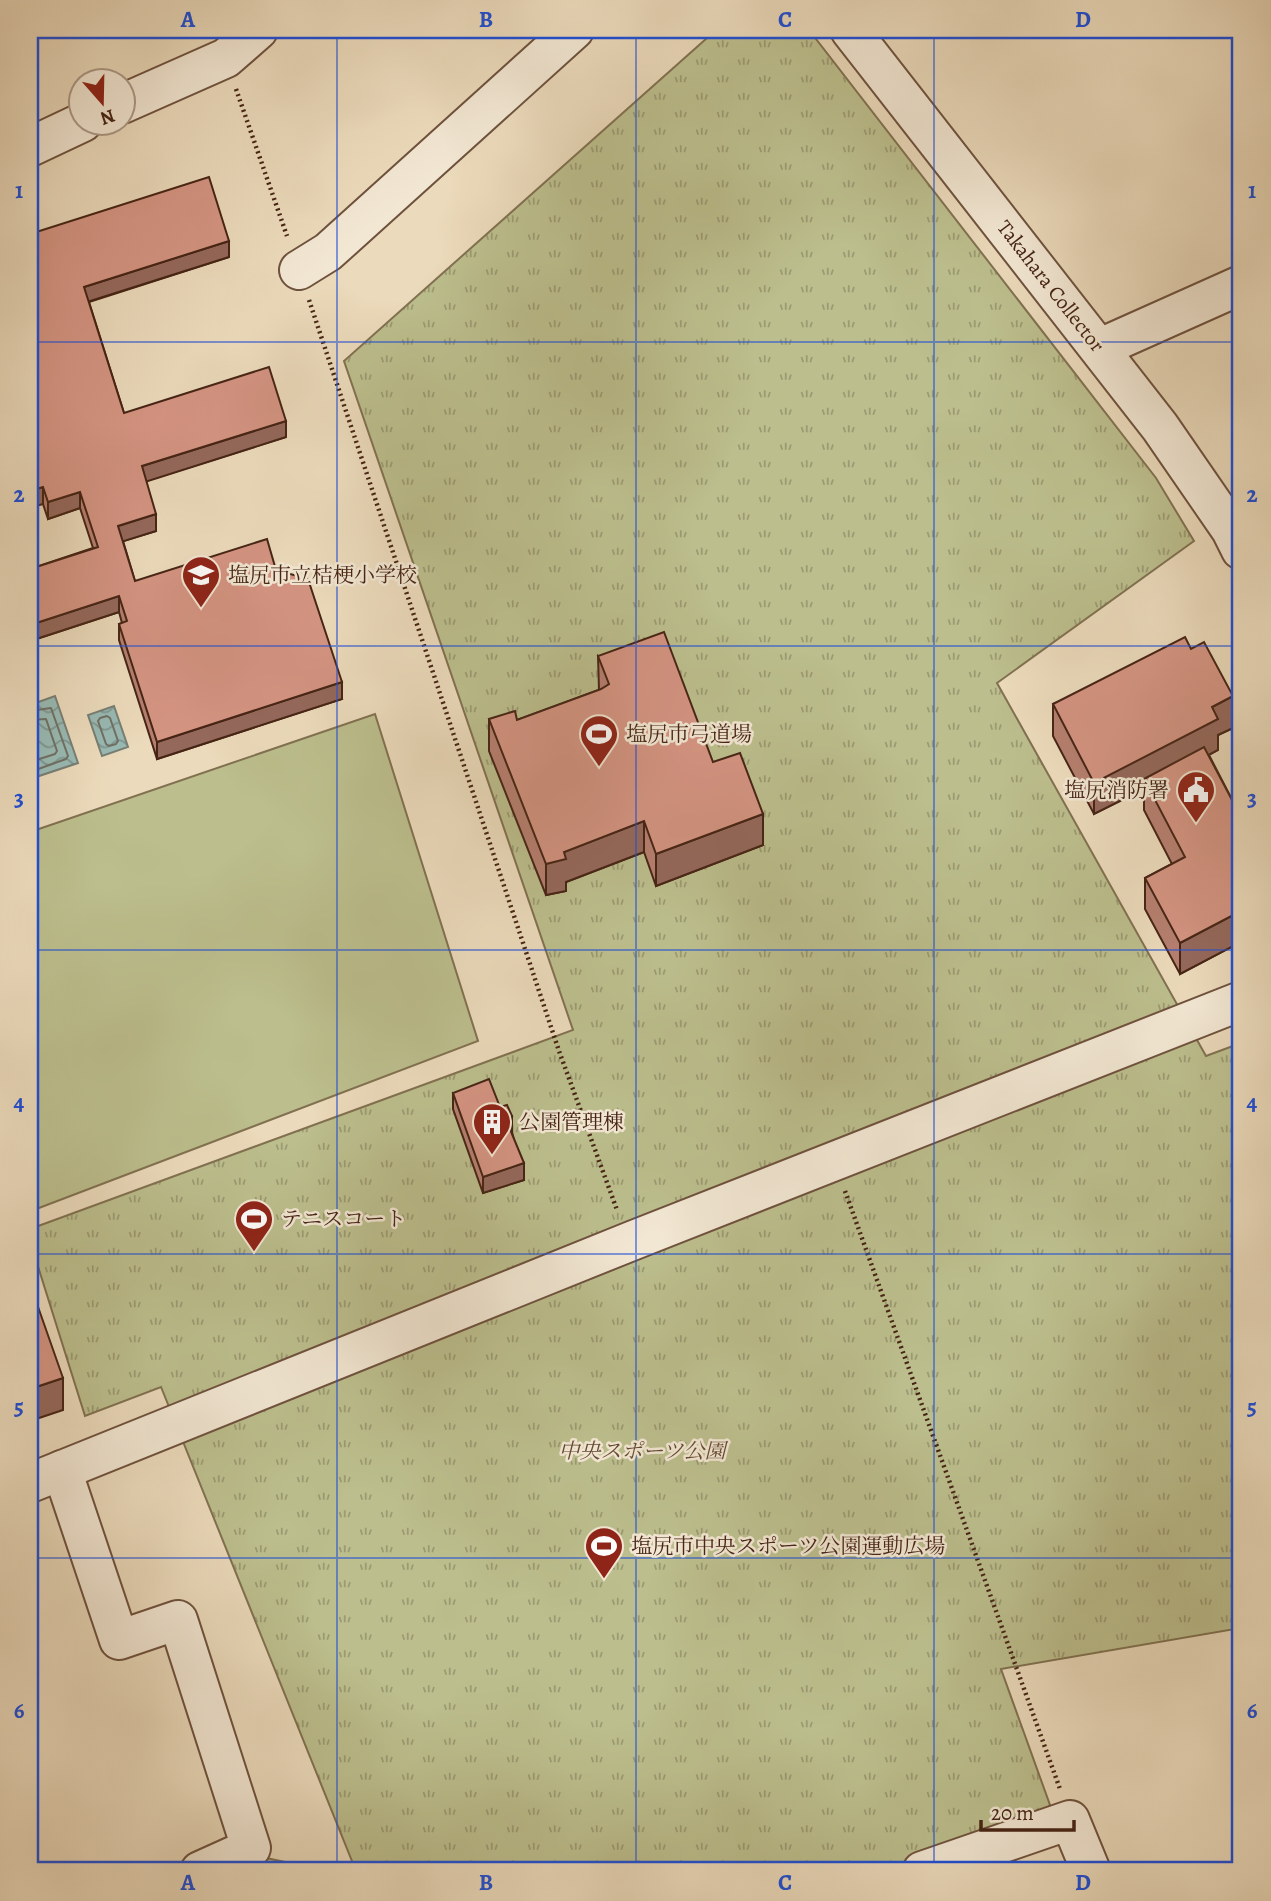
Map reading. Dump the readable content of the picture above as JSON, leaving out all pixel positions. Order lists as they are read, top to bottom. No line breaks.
{"streets":{"street":["Takahara Collector"]},"parks":["中央スポーツ公園"],"places":{"school or university":["塩尻市立桔梗小学校"],"sports":["塩尻市弓道場","テニスコート","塩尻市中央スポーツ公園運動広場"],"public building":["塩尻消防署"],"building":["公園管理棟"]},"scale_bar":"20 m","north":"bottom","grid":{"columns":["A","B","C","D"],"rows":["1","2","3","4","5","6"]}}
